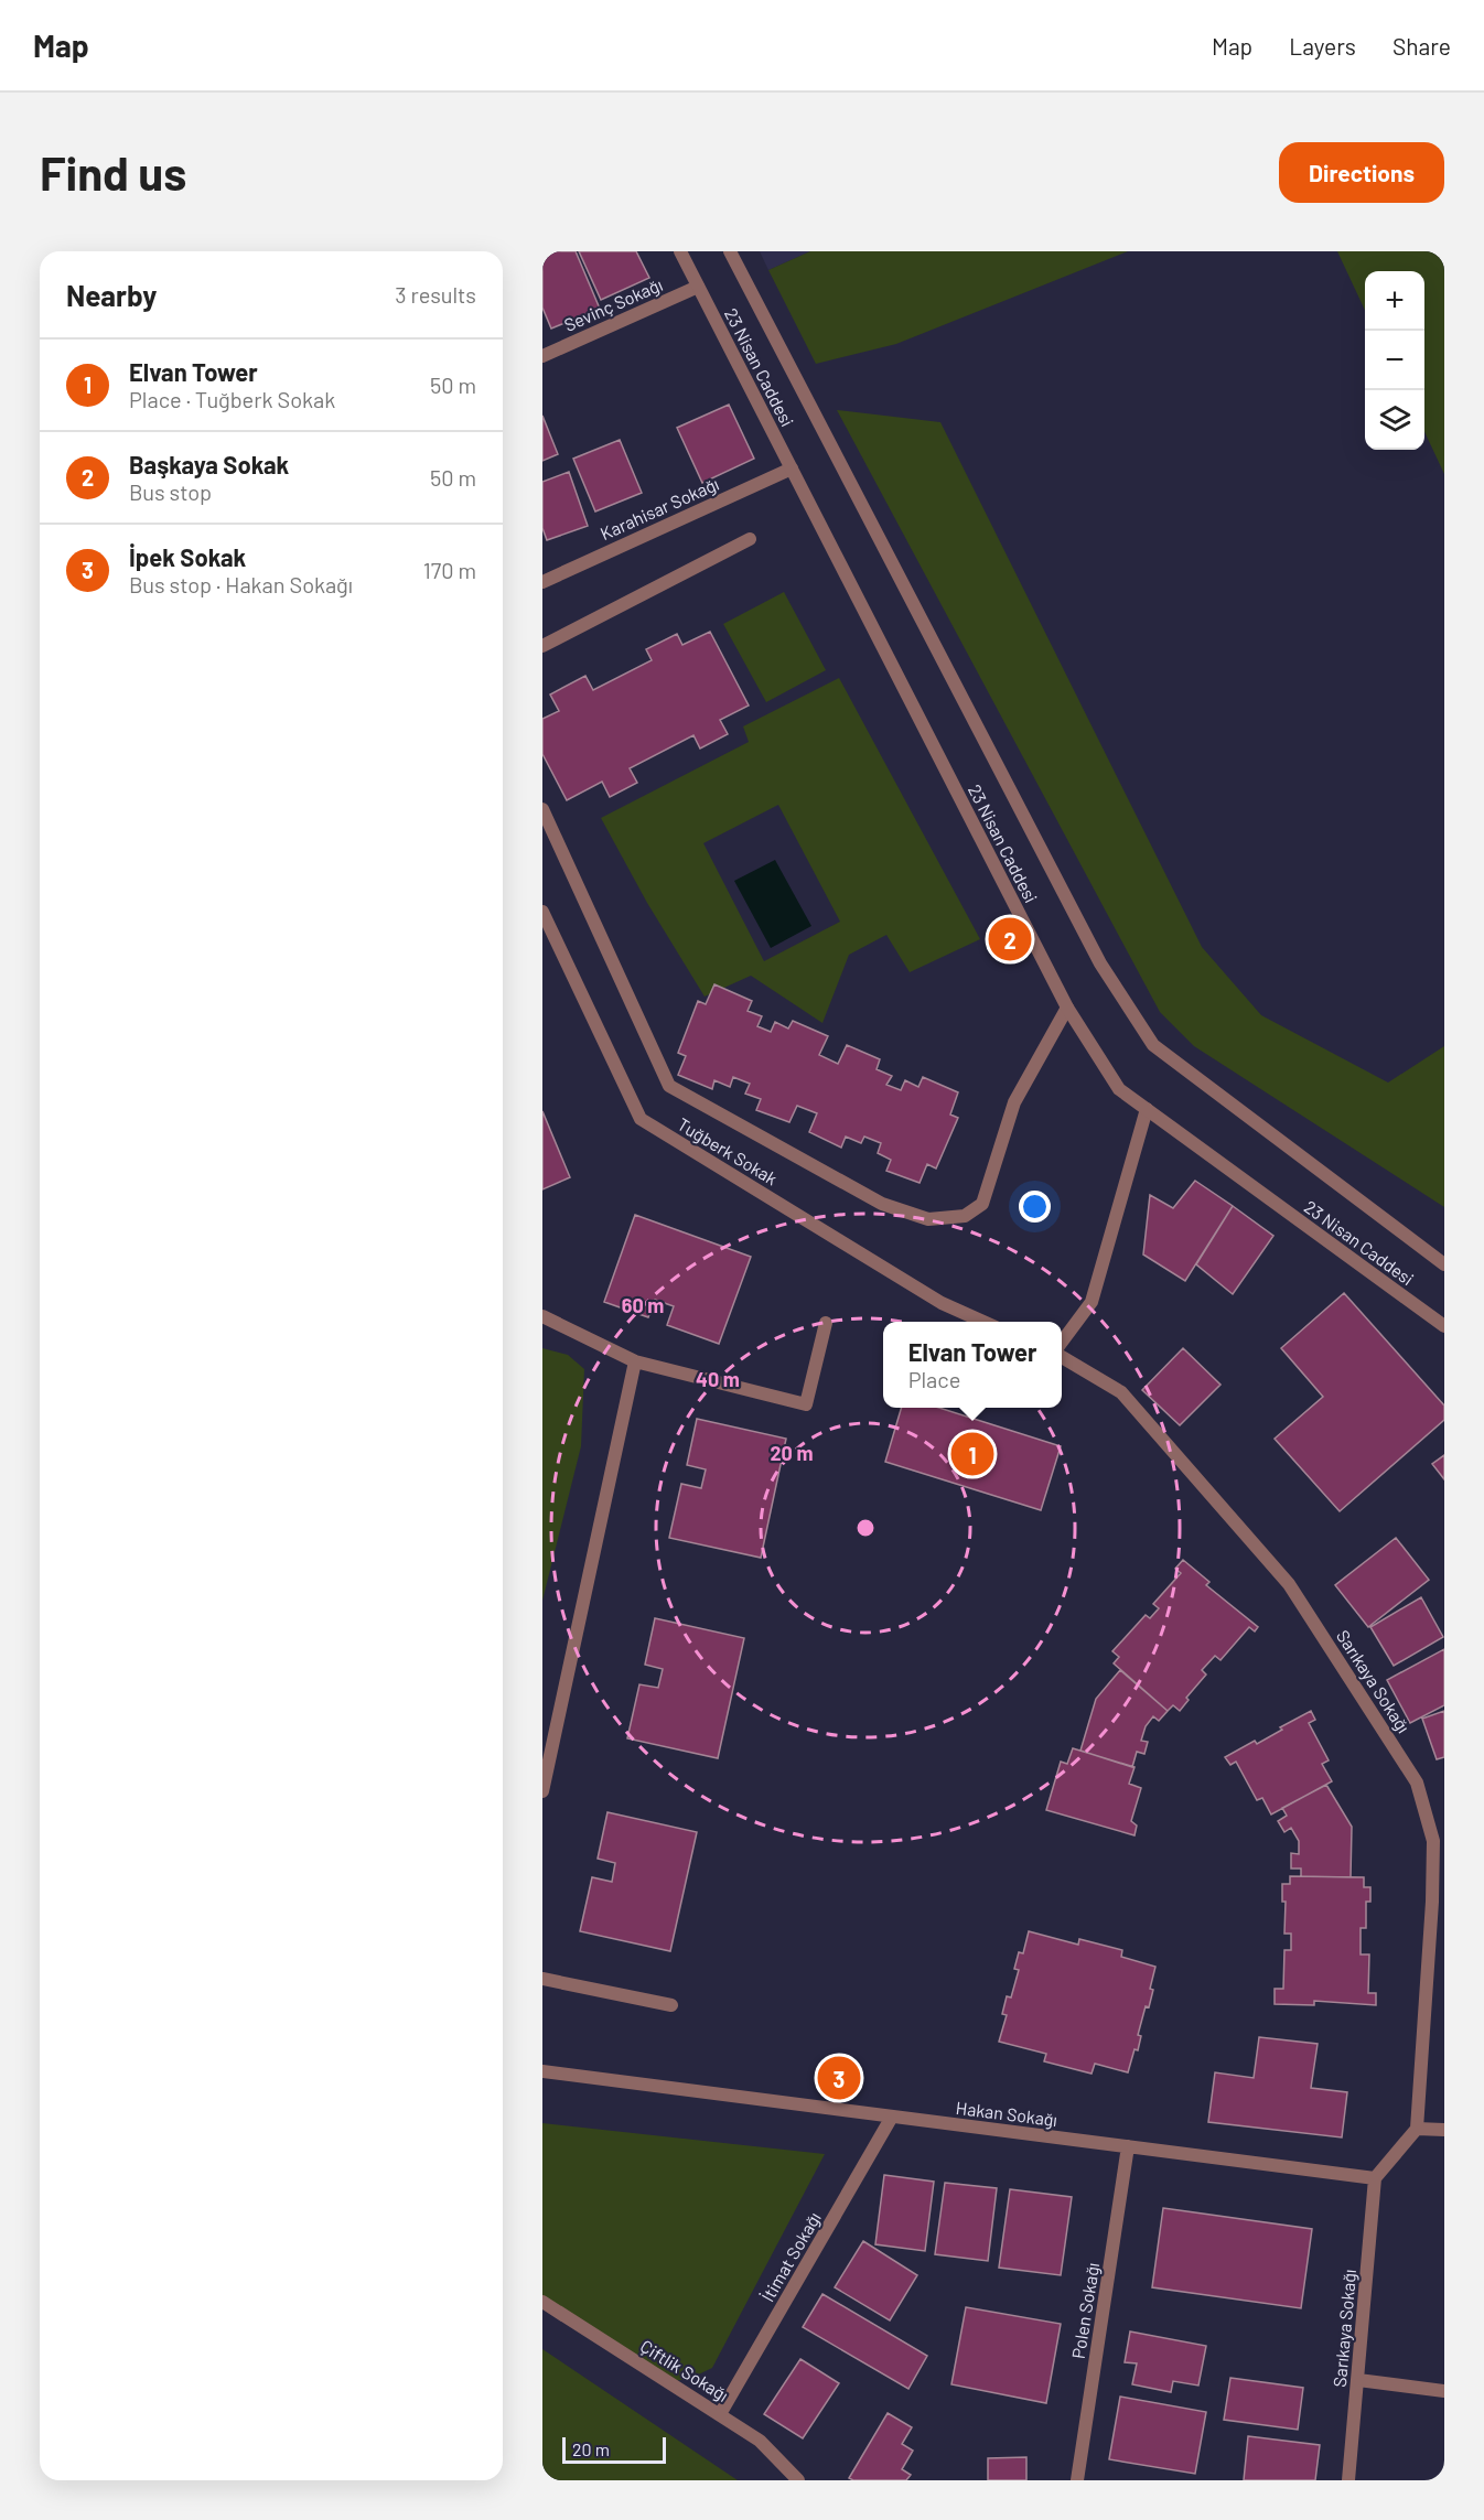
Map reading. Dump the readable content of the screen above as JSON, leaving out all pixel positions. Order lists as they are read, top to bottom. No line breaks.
{"streets":{"street":["Sevinç Sokağı","23 Nisan Caddesi","Karahisar Sokağı","Tuğberk Sokak","Sarıkaya Sokağı","Hakan Sokağı","İtimat Sokağı","Polen Sokağı","Çiftlik Sokağı"]},"crossings":[["Sevinç Sokağı","23 Nisan Caddesi"],["23 Nisan Caddesi","Karahisar Sokağı"],["Sarıkaya Sokağı","Hakan Sokağı"],["Hakan Sokağı","İtimat Sokağı"],["Hakan Sokağı","Polen Sokağı"],["İtimat Sokağı","Çiftlik Sokağı"]],"scale_bar":"20 m","page":{"header":"Map","nav":["Map","Layers","Share"],"buttons":"Directions","title":"Find us","heading":["Nearby","3 results"],"map_buttons":["+","−"],"list":[{"mark":"1","name":"Elvan Tower","note":"Place · Tuğberk Sokak","value":"50 m"},{"mark":"2","name":"Başkaya Sokak","note":"Bus stop","value":"50 m"},{"mark":"3","name":"İpek Sokak","note":"Bus stop · Hakan Sokağı","value":"170 m"}],"pins":["2","1","3"],"popup":["Elvan Tower","Place"],"scale":"20 m"},"rings":["60 m","40 m","20 m"]}
